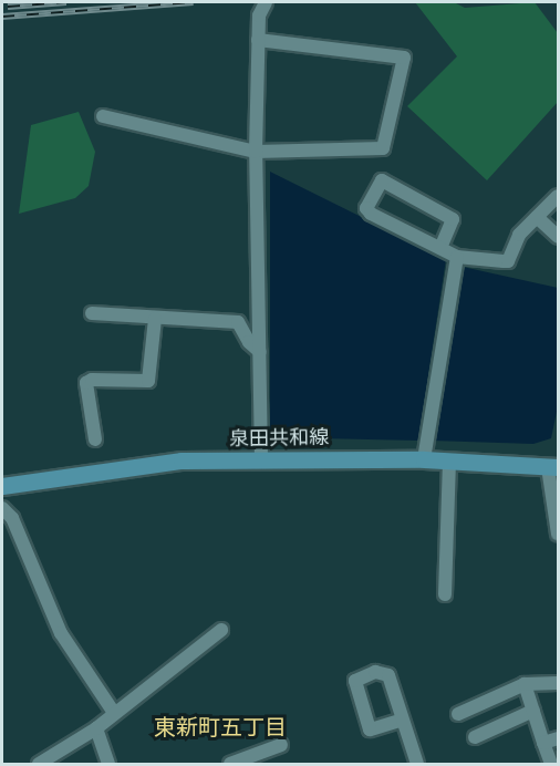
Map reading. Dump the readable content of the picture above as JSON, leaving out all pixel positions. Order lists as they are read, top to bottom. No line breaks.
{"streets":{"main road":["泉田共和線"]},"districts":["東新町五丁目"]}
